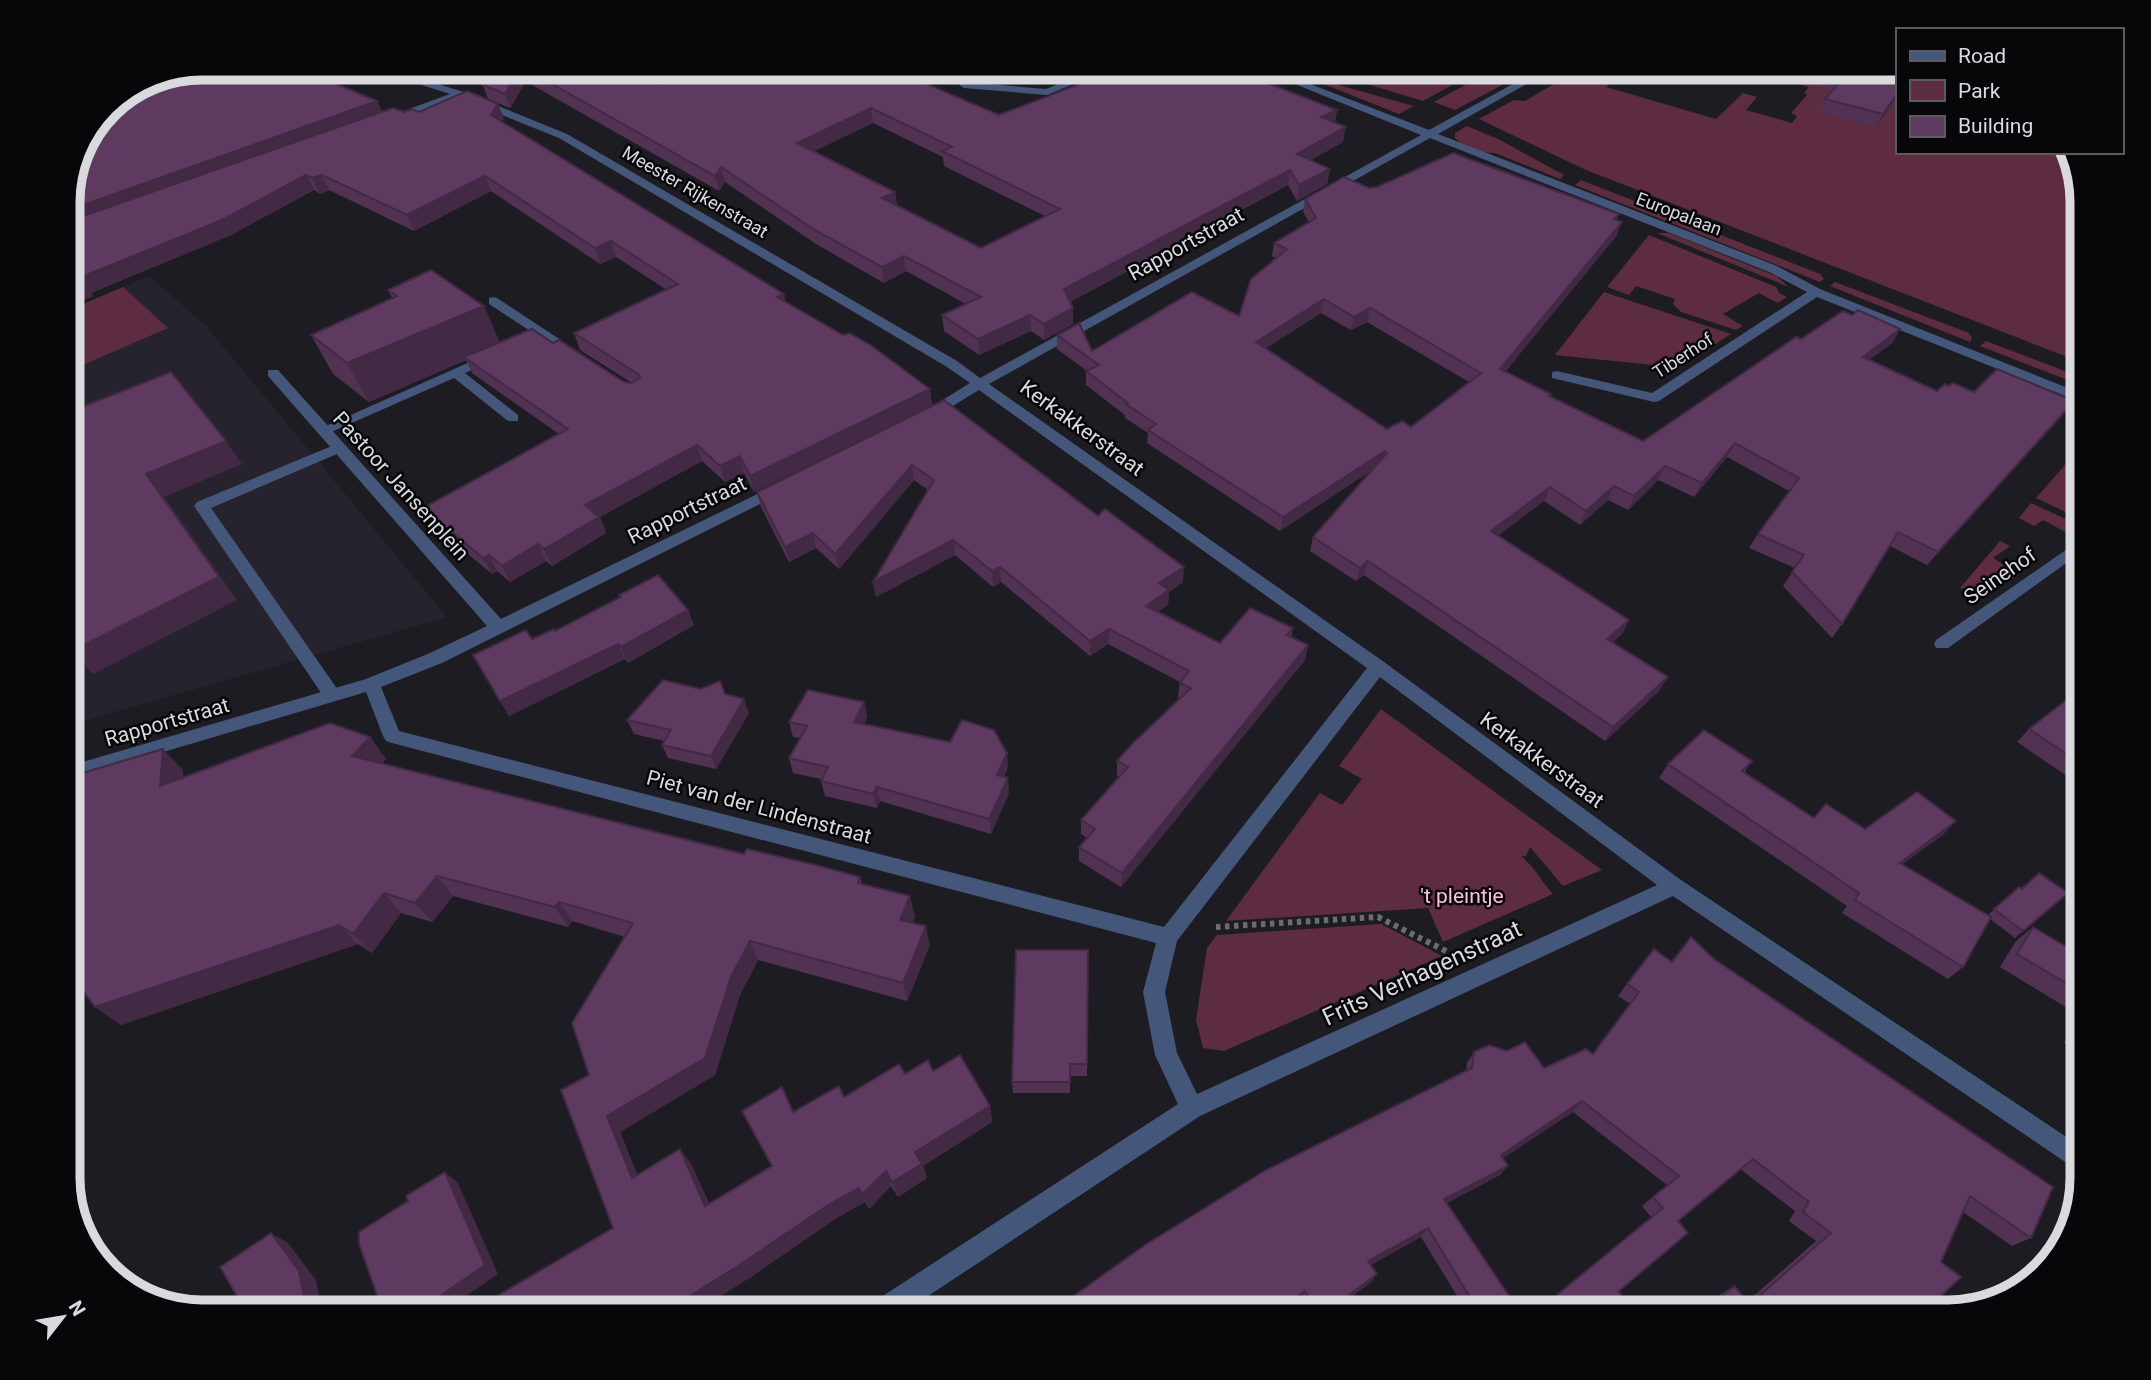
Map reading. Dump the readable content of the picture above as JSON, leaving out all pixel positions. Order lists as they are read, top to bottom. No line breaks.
{"streets":{"street":["Meester Rijkenstraat","Europalaan","Rapportstraat","Tiberhof","Kerkakkerstraat","Pastoor Jansenplein","Seinehof","Piet van der Lindenstraat","Frits Verhagenstraat"]},"crossings":[["Meester Rijkenstraat","Rapportstraat"],["Meester Rijkenstraat","Kerkakkerstraat"],["Europalaan","Rapportstraat"],["Europalaan","Tiberhof"],["Rapportstraat","Kerkakkerstraat"],["Rapportstraat","Pastoor Jansenplein"],["Rapportstraat","Piet van der Lindenstraat"],["Kerkakkerstraat","Frits Verhagenstraat"]],"parks":["'t pleintje"],"legend":["Road","Park","Building"],"north":"top right"}
